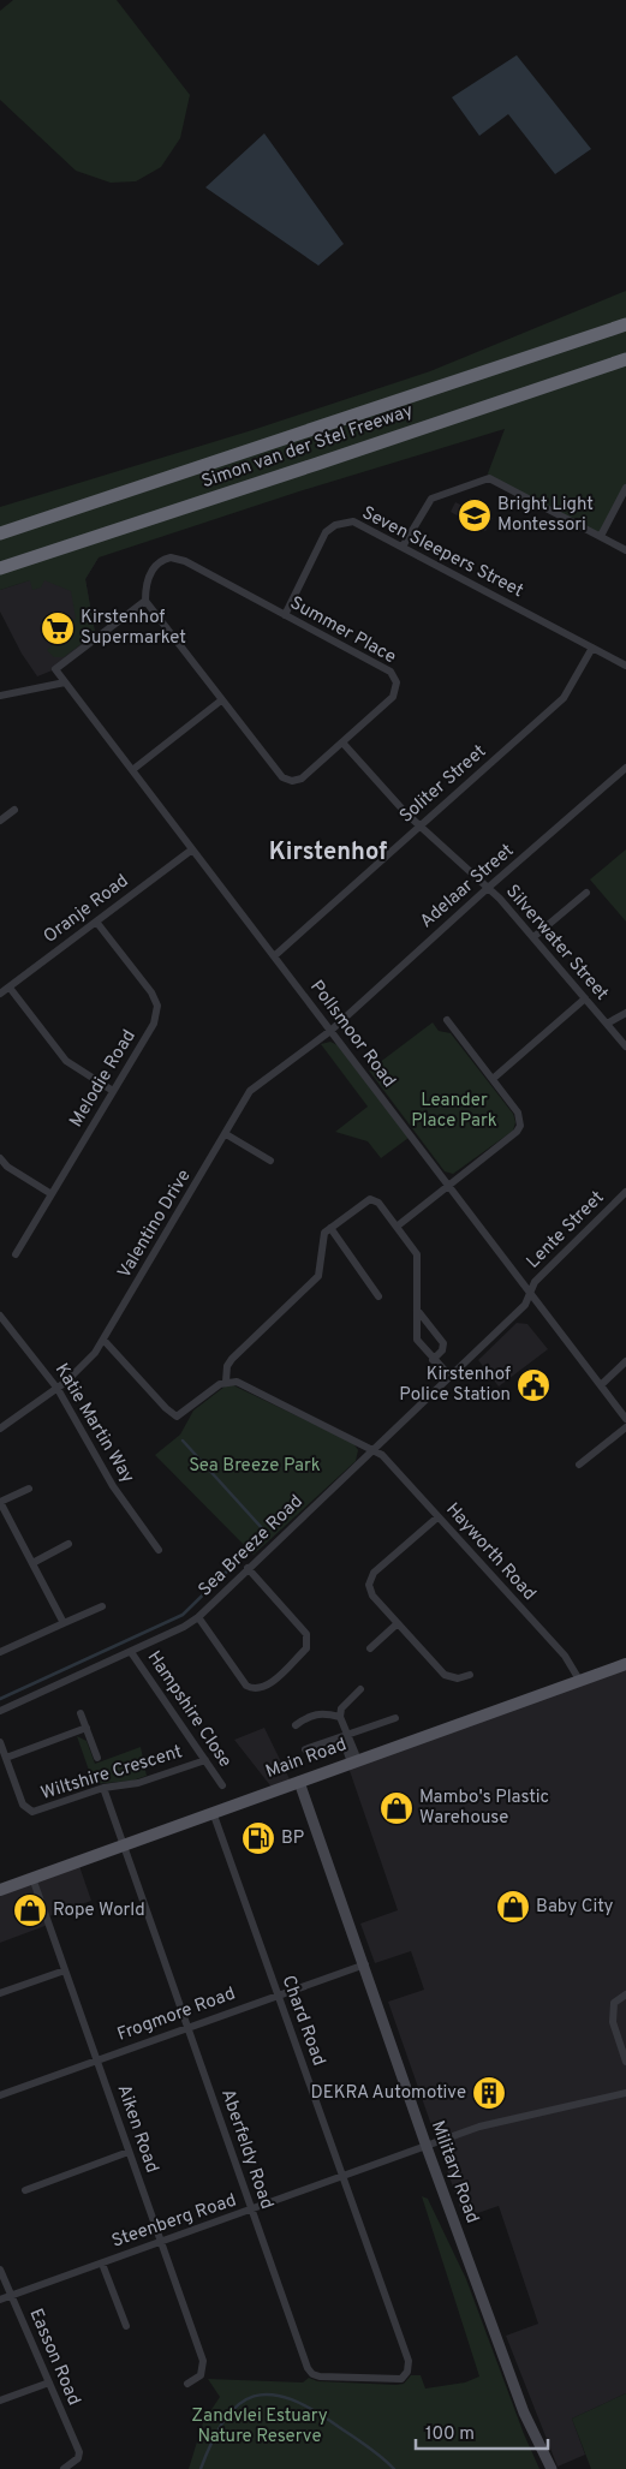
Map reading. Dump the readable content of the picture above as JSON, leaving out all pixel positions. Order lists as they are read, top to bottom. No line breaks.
{"streets":{"highway":["Simon van der Stel Freeway"],"main road":["Main Road","Military Road"],"street":["Seven Sleepers Street","Summer Place","Soliter Street","Adelaar Street","Oranje Road","Silverwater Street","Pollsmoor Road","Melodie Road","Valentino Drive","Lente Street","Katie Martin Way","Sea Breeze Road","Hayworth Road","Hampshire Close","Wiltshire Crescent","Frogmore Road","Chard Road","Aiken Road","Aberfeldy Road","Steenberg Road","Easson Road"]},"crossings":[["Seven Sleepers Street","Summer Place"],["Seven Sleepers Street","Soliter Street"],["Summer Place","Silverwater Street"],["Summer Place","Pollsmoor Road"],["Soliter Street","Silverwater Street"],["Soliter Street","Pollsmoor Road"],["Adelaar Street","Silverwater Street"],["Adelaar Street","Pollsmoor Road"],["Adelaar Street","Valentino Drive"],["Oranje Road","Pollsmoor Road"],["Oranje Road","Melodie Road"],["Pollsmoor Road","Valentino Drive"],["Pollsmoor Road","Lente Street"],["Pollsmoor Road","Sea Breeze Road"],["Valentino Drive","Katie Martin Way"],["Lente Street","Sea Breeze Road"],["Sea Breeze Road","Hayworth Road"],["Sea Breeze Road","Hampshire Close"],["Hayworth Road","Main Road"],["Hampshire Close","Wiltshire Crescent"],["Main Road","Chard Road"],["Main Road","Aiken Road"],["Main Road","Aberfeldy Road"],["Main Road","Military Road"],["Wiltshire Crescent","Aberfeldy Road"],["Frogmore Road","Chard Road"],["Frogmore Road","Aiken Road"],["Frogmore Road","Aberfeldy Road"],["Frogmore Road","Military Road"],["Chard Road","Aberfeldy Road"],["Chard Road","Steenberg Road"],["Aiken Road","Steenberg Road"],["Aberfeldy Road","Steenberg Road"],["Military Road","Steenberg Road"],["Steenberg Road","Easson Road"]],"districts":["Kirstenhof"],"parks":["Leander Place Park","Sea Breeze Park","Zandvlei Estuary Nature Reserve"],"places":{"school or university":["Bright Light Montessori"],"supermarket":["Kirstenhof Supermarket"],"public building":["Kirstenhof Police Station"],"shop":["Mambo's Plastic Warehouse","Baby City","Rope World"],"fuel station":["BP"],"building":["DEKRA Automotive"]},"scale_bar":"100 m"}
